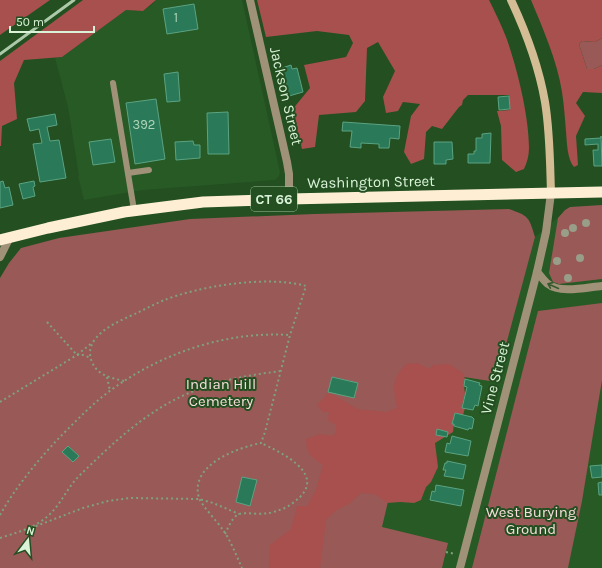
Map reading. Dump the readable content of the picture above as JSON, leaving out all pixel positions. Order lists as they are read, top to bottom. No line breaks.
{"streets":{"highway":["Washington Street","CT 66"],"street":["Jackson Street","Vine Street"]},"crossings":[["Jackson Street","Washington Street"],["Washington Street","Vine Street"]],"parks":["Indian Hill Cemetery","West Burying Ground"],"house_numbers":["1","392"],"scale_bar":"50 m","north":"top"}
